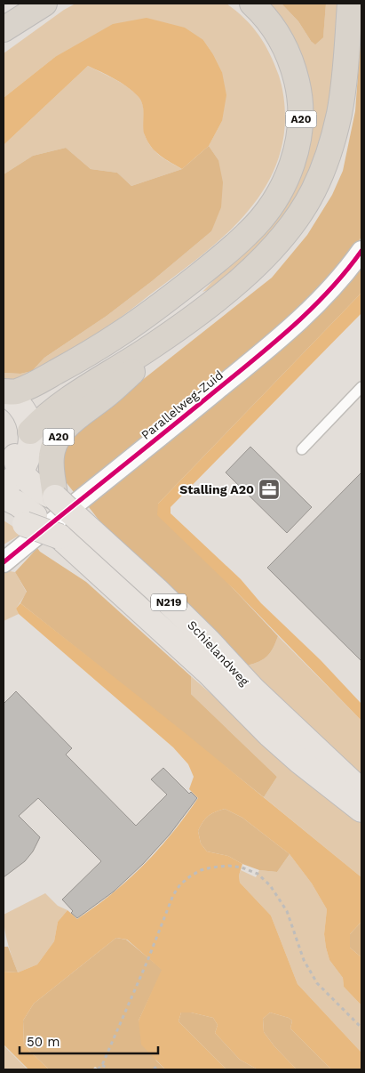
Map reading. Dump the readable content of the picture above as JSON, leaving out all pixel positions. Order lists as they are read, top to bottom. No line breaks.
{"streets":{"highway":["A20"],"main road":["N219","Schielandweg"],"street":["Parallelweg-Zuid"]},"crossings":[["A20","N219"],["A20","Schielandweg"],["N219","Schielandweg"]],"places":{"office":["Stalling A20"]},"scale_bar":"50 m"}
